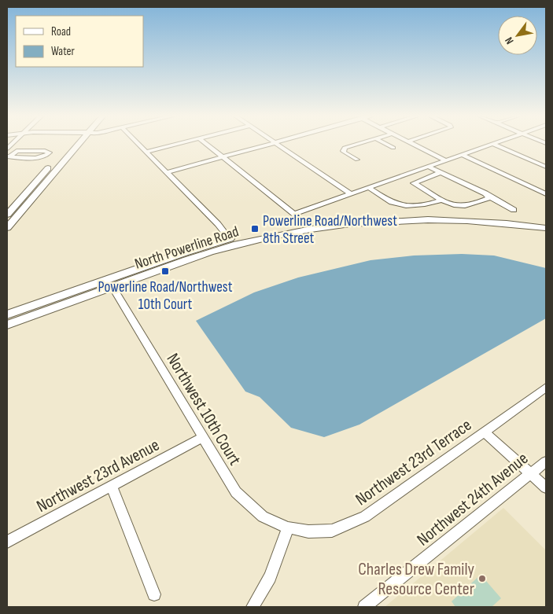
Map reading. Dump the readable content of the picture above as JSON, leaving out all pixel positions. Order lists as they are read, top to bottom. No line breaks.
{"streets":{"main road":["North Powerline Road"],"street":["Northwest 10th Court","Northwest 23rd Terrace","Northwest 23rd Avenue","Northwest 24th Avenue"]},"crossings":[["North Powerline Road","Northwest 10th Court"],["Northwest 10th Court","Northwest 23rd Terrace"],["Northwest 10th Court","Northwest 23rd Avenue"]],"places":{"transit":["Powerline Road/Northwest 8th Street","Powerline Road/Northwest 10th Court"],"other":["Charles Drew Family Resource Center"]},"legend":["Road","Water"],"north":"bottom left"}
